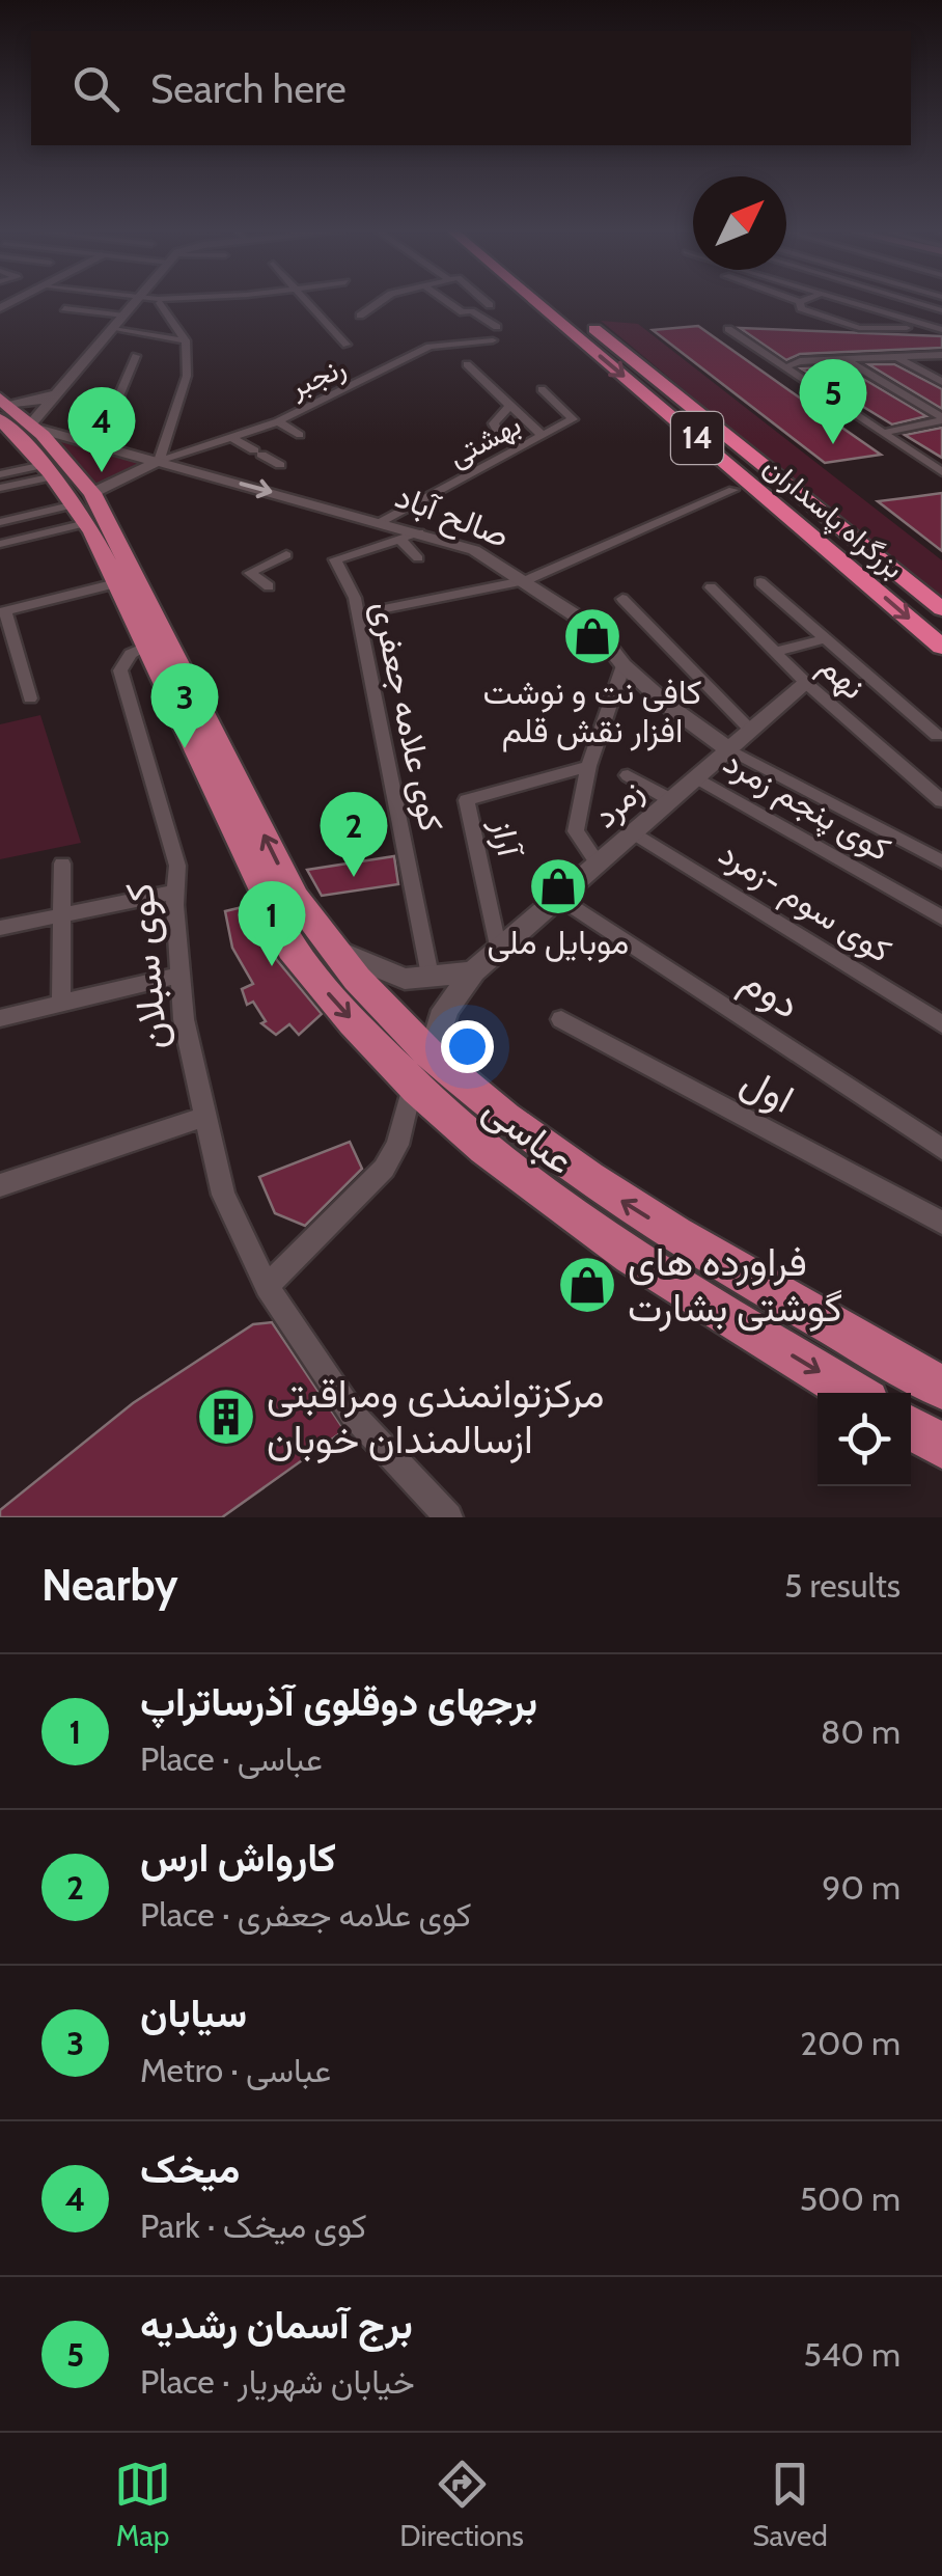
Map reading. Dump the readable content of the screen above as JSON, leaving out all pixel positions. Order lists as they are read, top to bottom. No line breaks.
{"streets":{"highway":["14","بزرگراه پاسداران"],"main road":["عباسى"],"street":["رنجبر","بهشتی","صالح آباد","نهم","کوی علامه جعفری","زمرد","کوی پنجم زمرد","آراز","کوی سوم -زمرد","کوی سبلان","دوم","اول"]},"crossings":[["رنجبر","صالح آباد"],["بهشتی","صالح آباد"],["صالح آباد","کوی علامه جعفری"],["صالح آباد","زمرد"],["صالح آباد","عباسى"],["نهم","زمرد"],["زمرد","کوی پنجم زمرد"],["زمرد","آراز"],["زمرد","کوی سوم -زمرد"],["زمرد","دوم"],["زمرد","عباسى"],["کوی سبلان","عباسى"]],"places":{"shop":["کافی نت و نوشت افزار نقش قلم","موبایل ملی","فراورده های گوشتی بشارت"],"building":["مرکزتوانمندی ومراقبتی ازسالمندان خوبان"]},"north":"top right","page":{"search":"Search here","pins":["5","4","3","2","1"],"heading":["Nearby","5 results"],"list":[{"mark":"1","name":"برجهای دوقلوی آذرساتراپ","note":"Place · عباسى","value":"80 m"},{"mark":"2","name":"کارواش ارس","note":"Place · کوی علامه جعفری","value":"90 m"},{"mark":"3","name":"سیابان","note":"Metro · عباسى","value":"200 m"},{"mark":"4","name":"میخک","note":"Park · کوی میخک","value":"500 m"},{"mark":"5","name":"برج آسمان رشدیه","note":"Place · خیابان شهریار","value":"540 m"}],"nav":["Map","Directions","Saved"]}}
